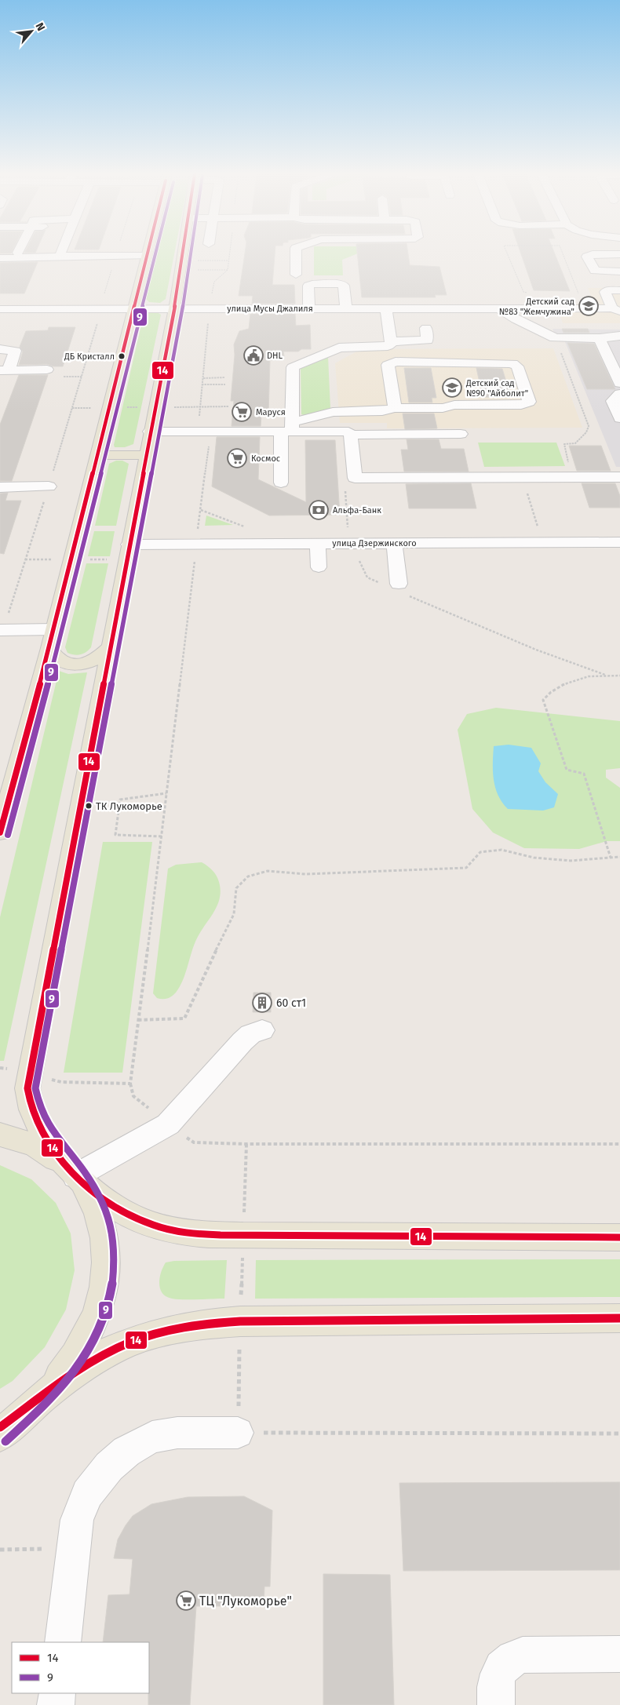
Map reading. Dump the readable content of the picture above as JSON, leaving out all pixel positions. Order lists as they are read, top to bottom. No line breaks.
{"streets":{"street":["улица Мусы Джалиля","улица Дзержинского"]},"places":{"school or university":["Детский сад №83 \"Жемчужина\"","Детский сад №90 \"Айболит\""],"public building":["DHL"],"other":["ДБ Кристалл","ТК Лукоморье"],"supermarket":["Маруся","Космос","ТЦ \"Лукоморье\""],"bank":["Альфа-Банк"],"building":["60 ст1"]},"lines":["transit line 14","transit line 9"],"legend":["14","9"],"north":"top right"}
